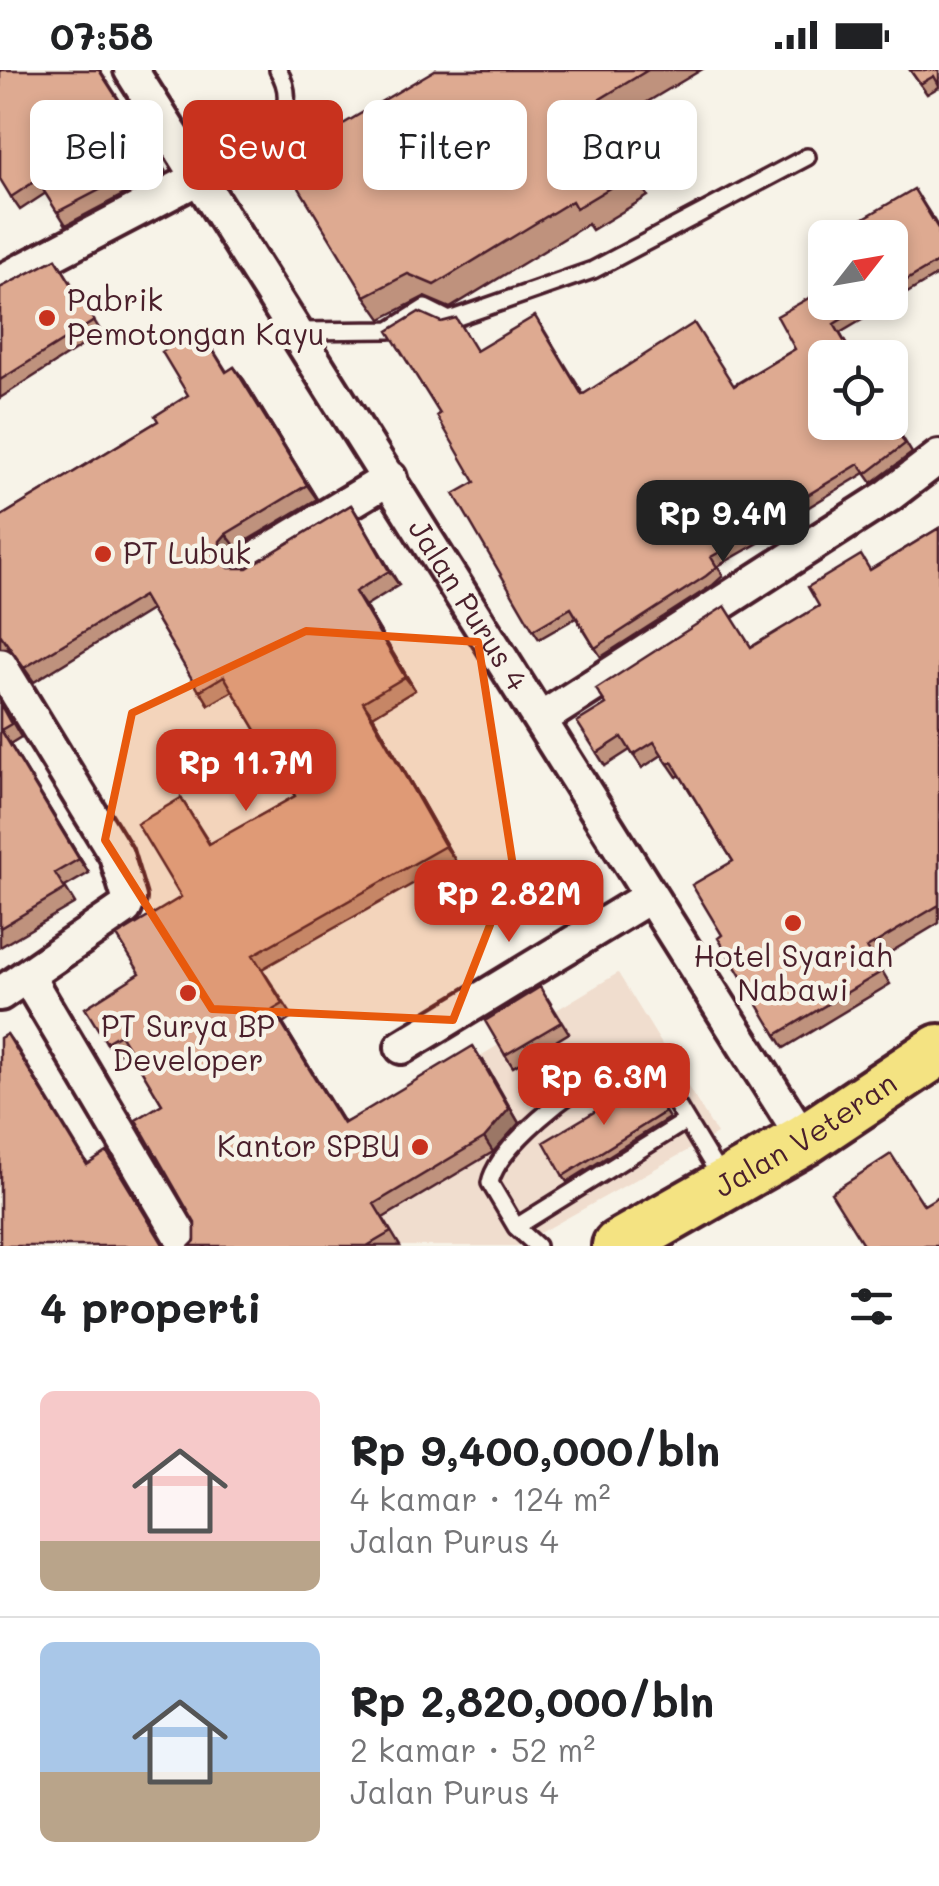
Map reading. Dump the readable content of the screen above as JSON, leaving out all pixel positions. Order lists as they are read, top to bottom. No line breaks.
{"streets":{"main road":["Jalan Veteran"],"street":["Jalan Purus 4"]},"crossings":[["Jalan Purus 4","Jalan Veteran"]],"places":["Pabrik Pemotongan Kayu","PT Lubuk","Hotel Syariah Nabawi","PT Surya BP Developer","Kantor SPBU"],"north":"top right","page":{"status":"07:58","chip":["Beli","Sewa","Filter","Baru"],"price":["Rp 9.4M","Rp 11.7M","Rp 2.82M","Rp 6.3M"],"heading":"4 properti","list":[{"name":"Rp 9,400,000/bln","note":"4 kamar · 124 m² · Jalan Purus 4"},{"name":"Rp 2,820,000/bln","note":"2 kamar · 52 m² · Jalan Purus 4"}]}}
